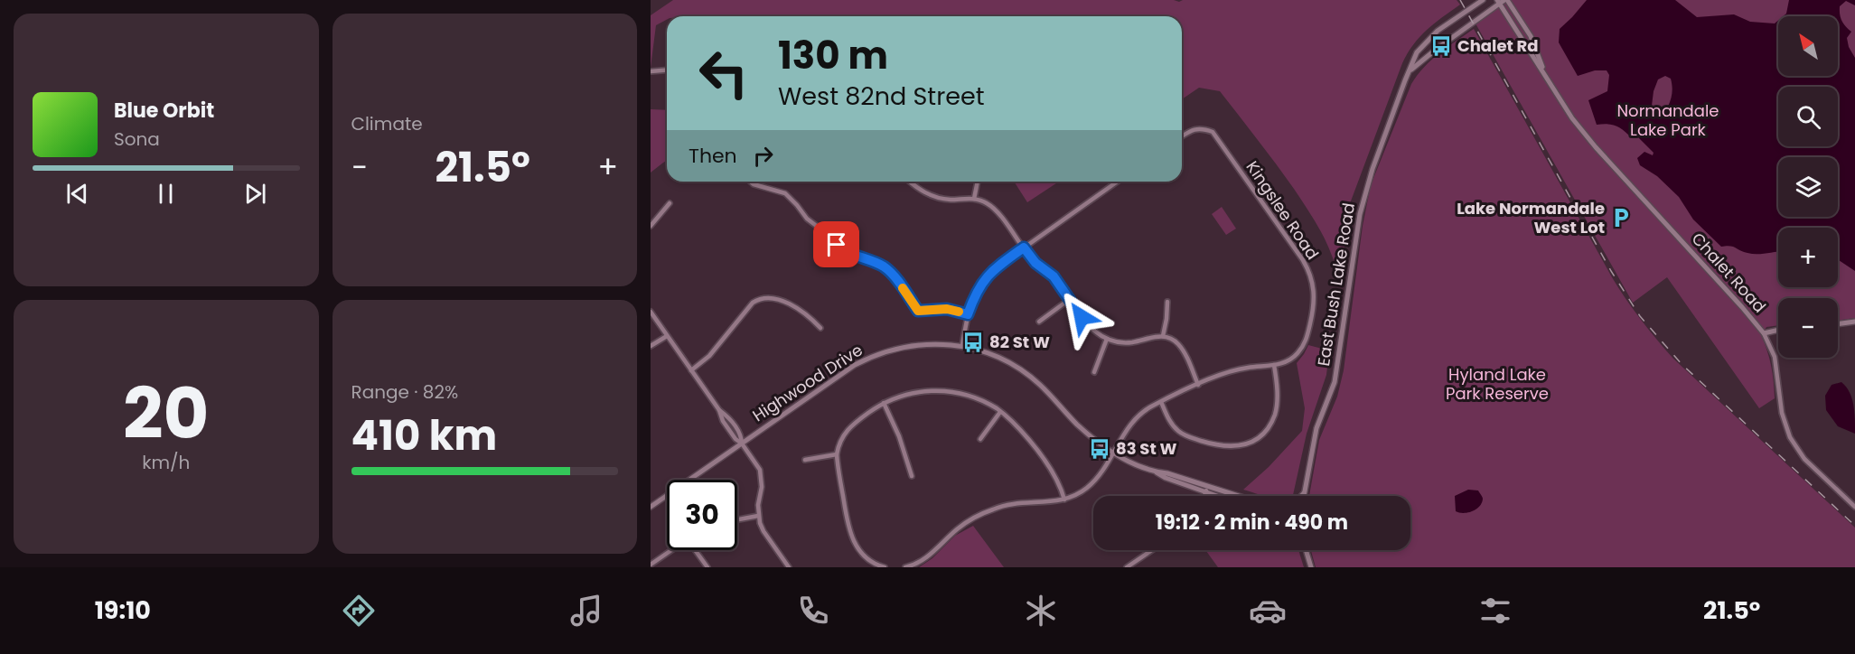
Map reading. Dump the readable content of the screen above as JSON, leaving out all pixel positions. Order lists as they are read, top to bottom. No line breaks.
{"streets":{"street":["Kingslee Road","Chalet Road","East Bush Lake Road","Highwood Drive"]},"parks":["Normandale Lake Park","Hyland Lake Park Reserve"],"places":{"bus stop":["Chalet Rd","82 St W","83 St W"],"parking":["Lake Normandale West Lot"]},"north":"top left","page":{"tile":["Climate",["20","km/h"],["Range · 82%","410 km"]],"map_buttons":["+","−"],"turn":["130 m","West 82nd Street"],"song":["Blue Orbit","Sona"],"then":"Then","heat":["−","21.5°","+"],"limit":"30","trip":"19:12 · 2 min · 490 m","tabs":["19:10","21.5°"]}}
